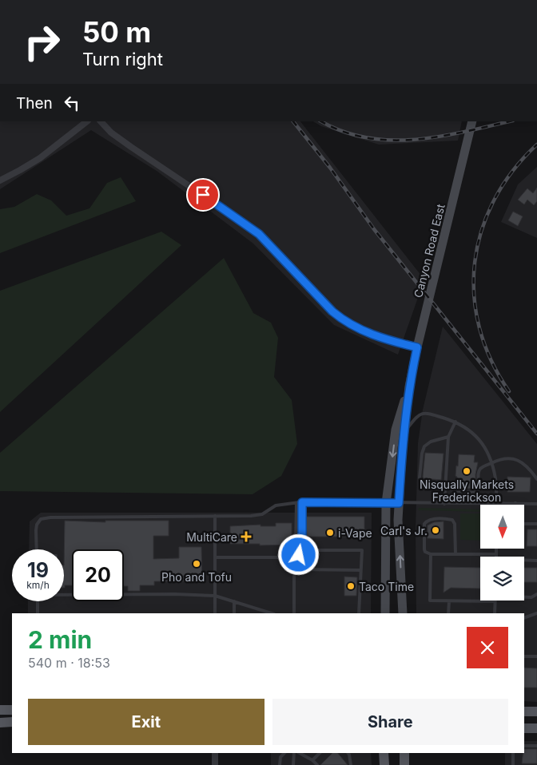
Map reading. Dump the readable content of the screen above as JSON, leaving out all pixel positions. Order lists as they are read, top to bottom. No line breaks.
{"streets":{"main road":["Canyon Road East"]},"places":{"other":["Nisqually Markets Frederickson","Carl's Jr.","i-Vape","Pho and Tofu","Taco Time"],"health":["MultiCare"]},"north":"bottom","page":{"turn":["50 m","Turn right"],"then":"Then","speed":"19 km/h","limit":"20","heading":["2 min","540 m · 18:53"],"buttons":["Exit","Share"]}}
